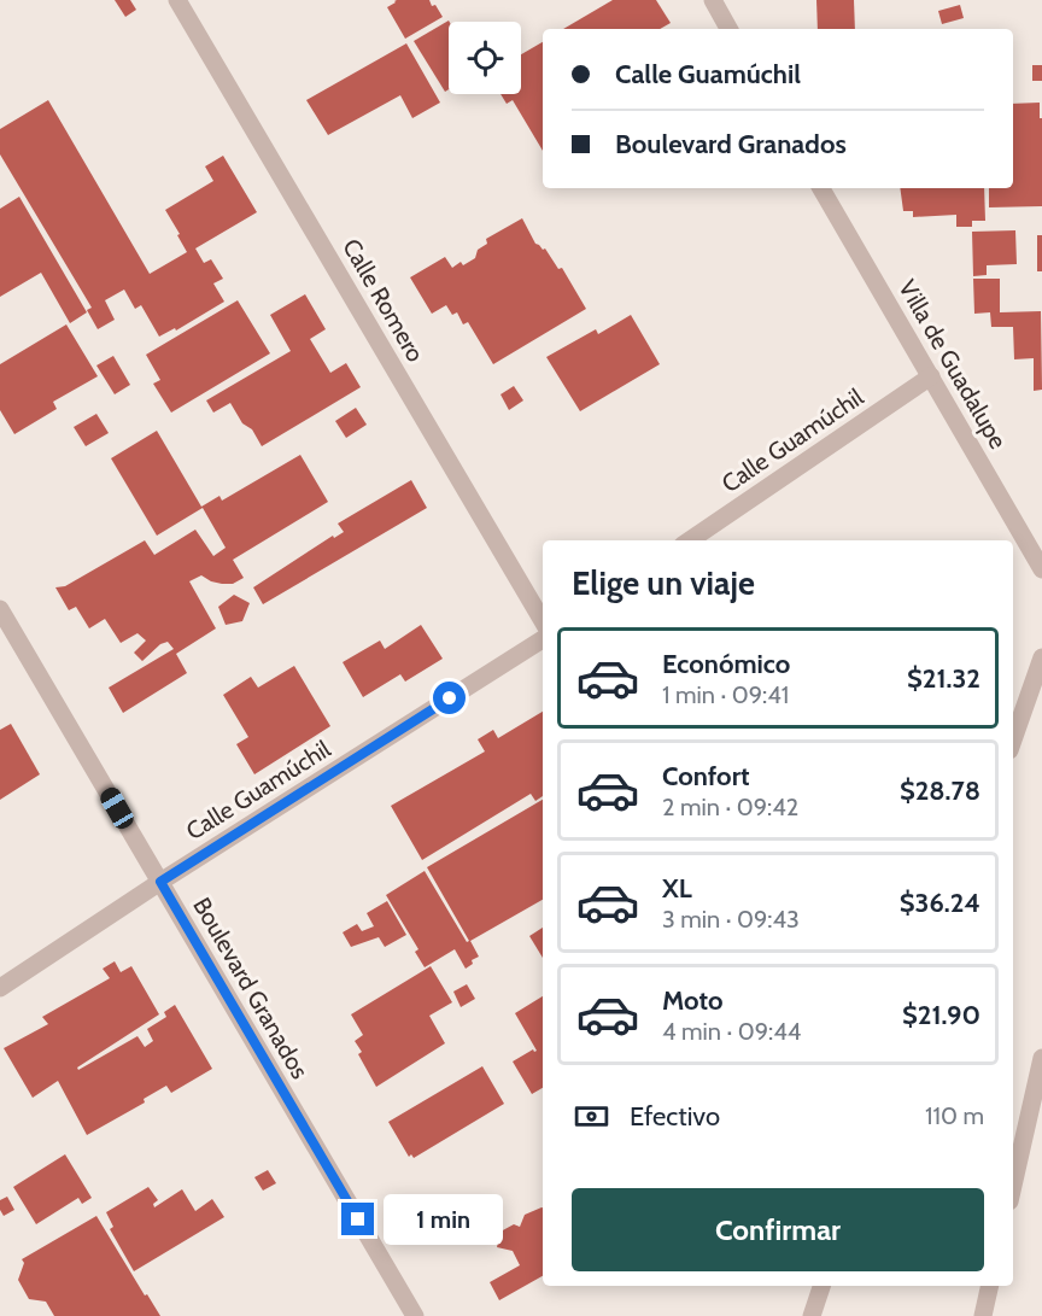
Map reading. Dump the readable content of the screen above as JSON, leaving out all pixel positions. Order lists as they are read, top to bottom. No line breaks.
{"streets":{"street":["Calle Romero","Villa de Guadalupe","Calle Guamúchil","Boulevard Granados"]},"crossings":[["Villa de Guadalupe","Calle Guamúchil"],["Calle Guamúchil","Boulevard Granados"]],"page":{"banner":["Calle Guamúchil","Boulevard Granados"],"heading":"Elige un viaje","list":[{"name":"Económico","note":"1 min · 09:41","value":"$21.32"},{"name":"Confort","note":"2 min · 09:42","value":"$28.78"},{"name":"XL","note":"3 min · 09:43","value":"$36.24"},{"name":"Moto","note":"4 min · 09:44","value":"$21.90"}],"pay":["Efectivo","110 m"],"buttons":"Confirmar","bubble":"1 min"}}
